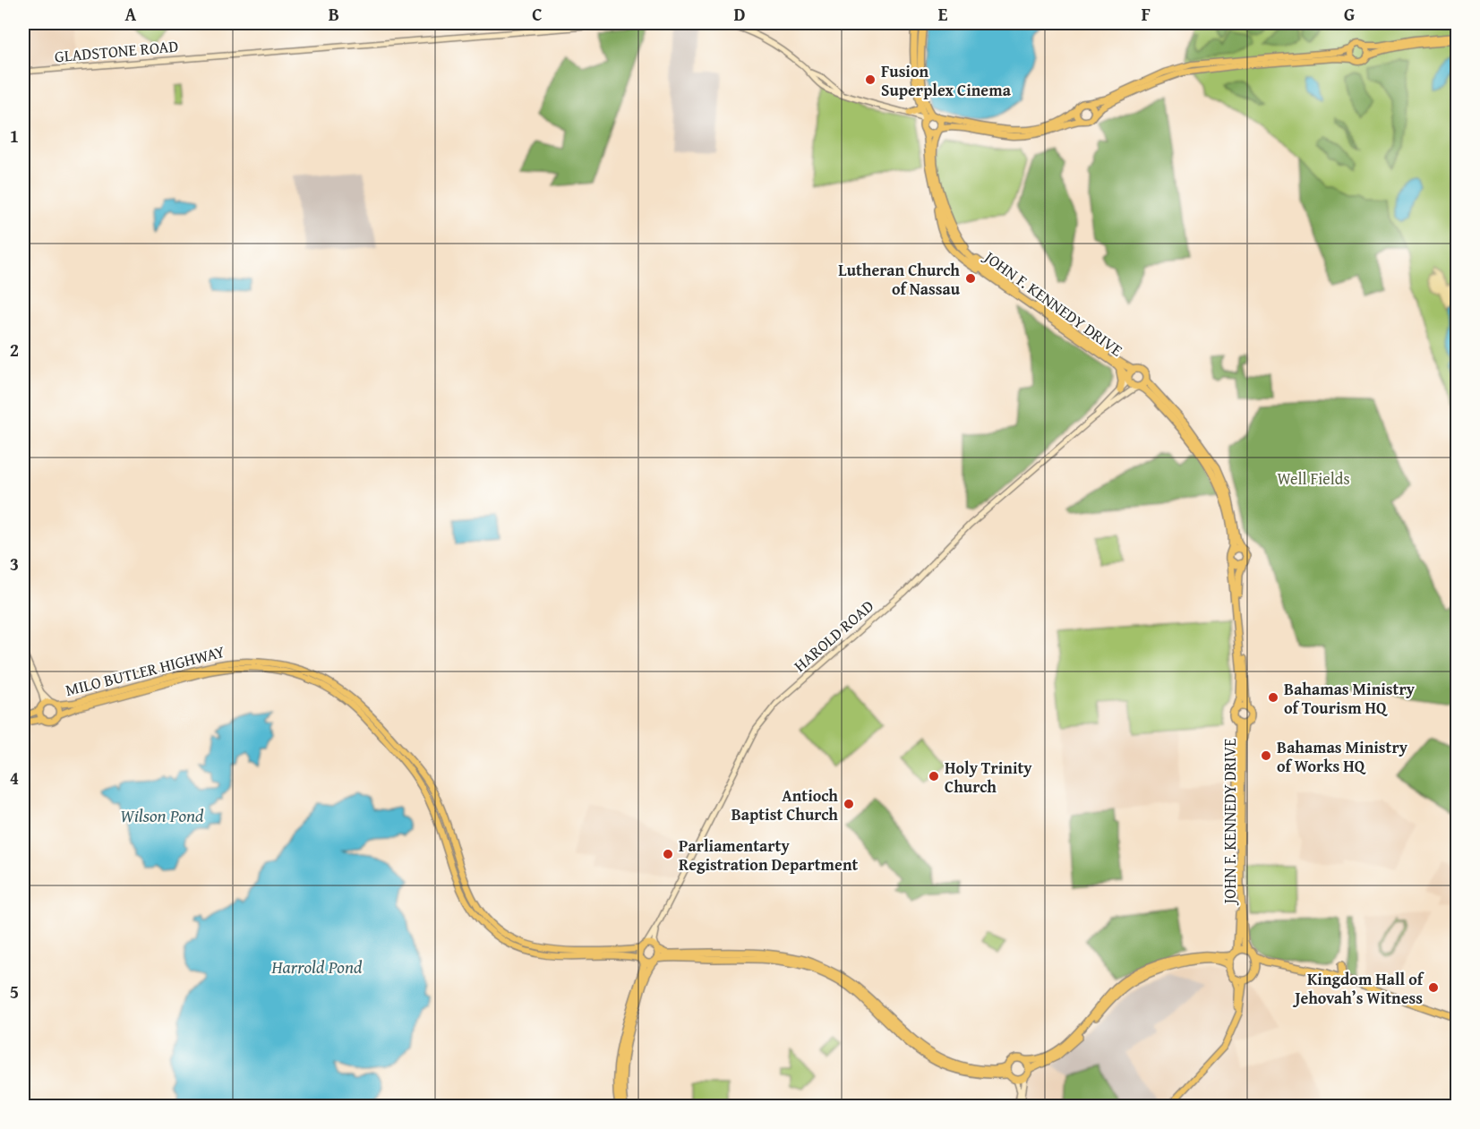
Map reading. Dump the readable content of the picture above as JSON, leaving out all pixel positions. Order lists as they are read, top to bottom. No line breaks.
{"streets":{"highway":["JOHN F. KENNEDY DRIVE"],"main road":["GLADSTONE ROAD","HAROLD ROAD","MILO BUTLER HIGHWAY"]},"crossings":[["JOHN F. KENNEDY DRIVE","HAROLD ROAD"],["HAROLD ROAD","MILO BUTLER HIGHWAY"]],"water":["Wilson Pond","Harrold Pond"],"parks":["Well Fields"],"places":["Fusion Superplex Cinema","Lutheran Church of Nassau","Bahamas Ministry of Tourism HQ","Bahamas Ministry of Works HQ","Holy Trinity Church","Antioch Baptist Church","Parliamentarty Registration Department","Kingdom Hall of Jehovah’s Witness"],"grid":{"columns":["A","B","C","D","E","F","G"],"rows":["1","2","3","4","5"]}}
